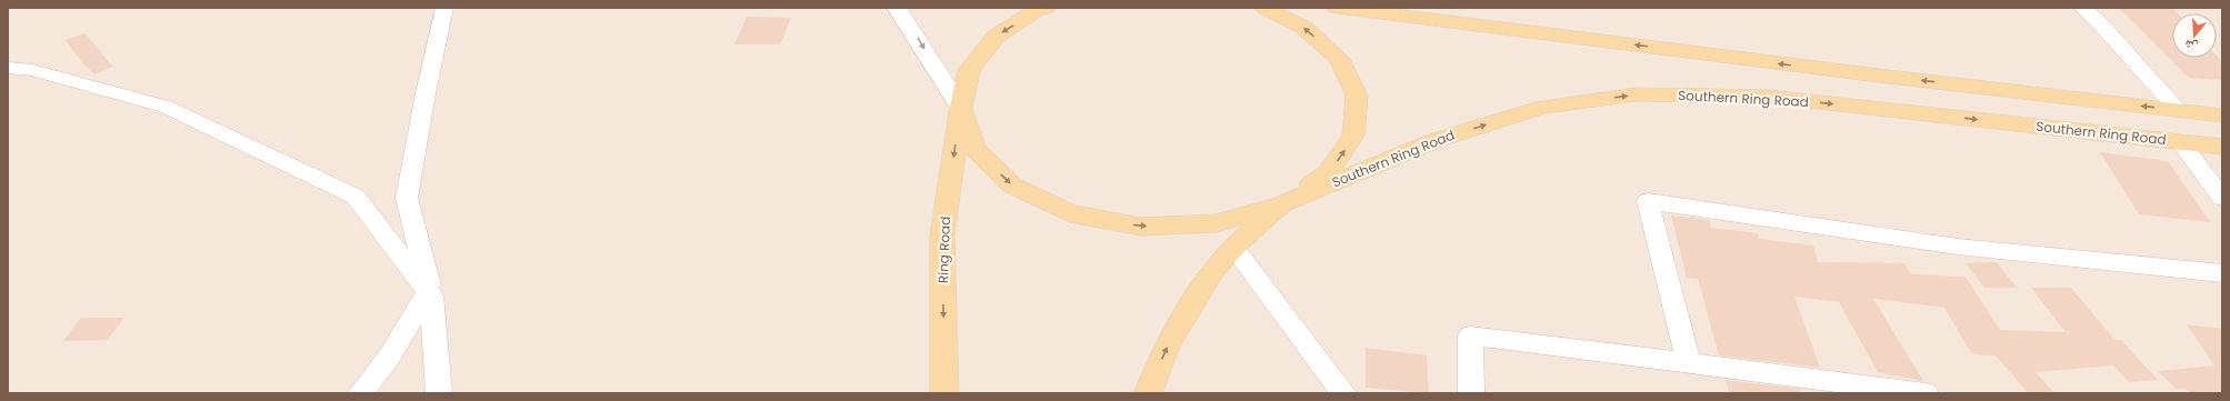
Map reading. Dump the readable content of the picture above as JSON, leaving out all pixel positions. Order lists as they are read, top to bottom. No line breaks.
{"streets":{"main road":["Southern Ring Road","Ring Road"]},"one_way":["Ring Road"],"north":"bottom"}
